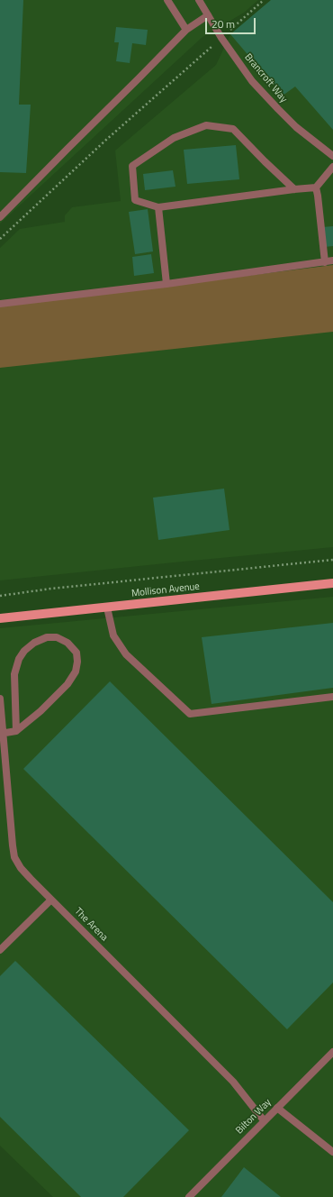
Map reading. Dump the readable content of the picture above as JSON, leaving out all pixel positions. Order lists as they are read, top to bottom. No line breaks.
{"streets":{"main road":["Mollison Avenue"],"street":["Brancroft Way","The Arena","Bilton Way"]},"crossings":[["The Arena","Bilton Way"]],"scale_bar":"20 m"}
